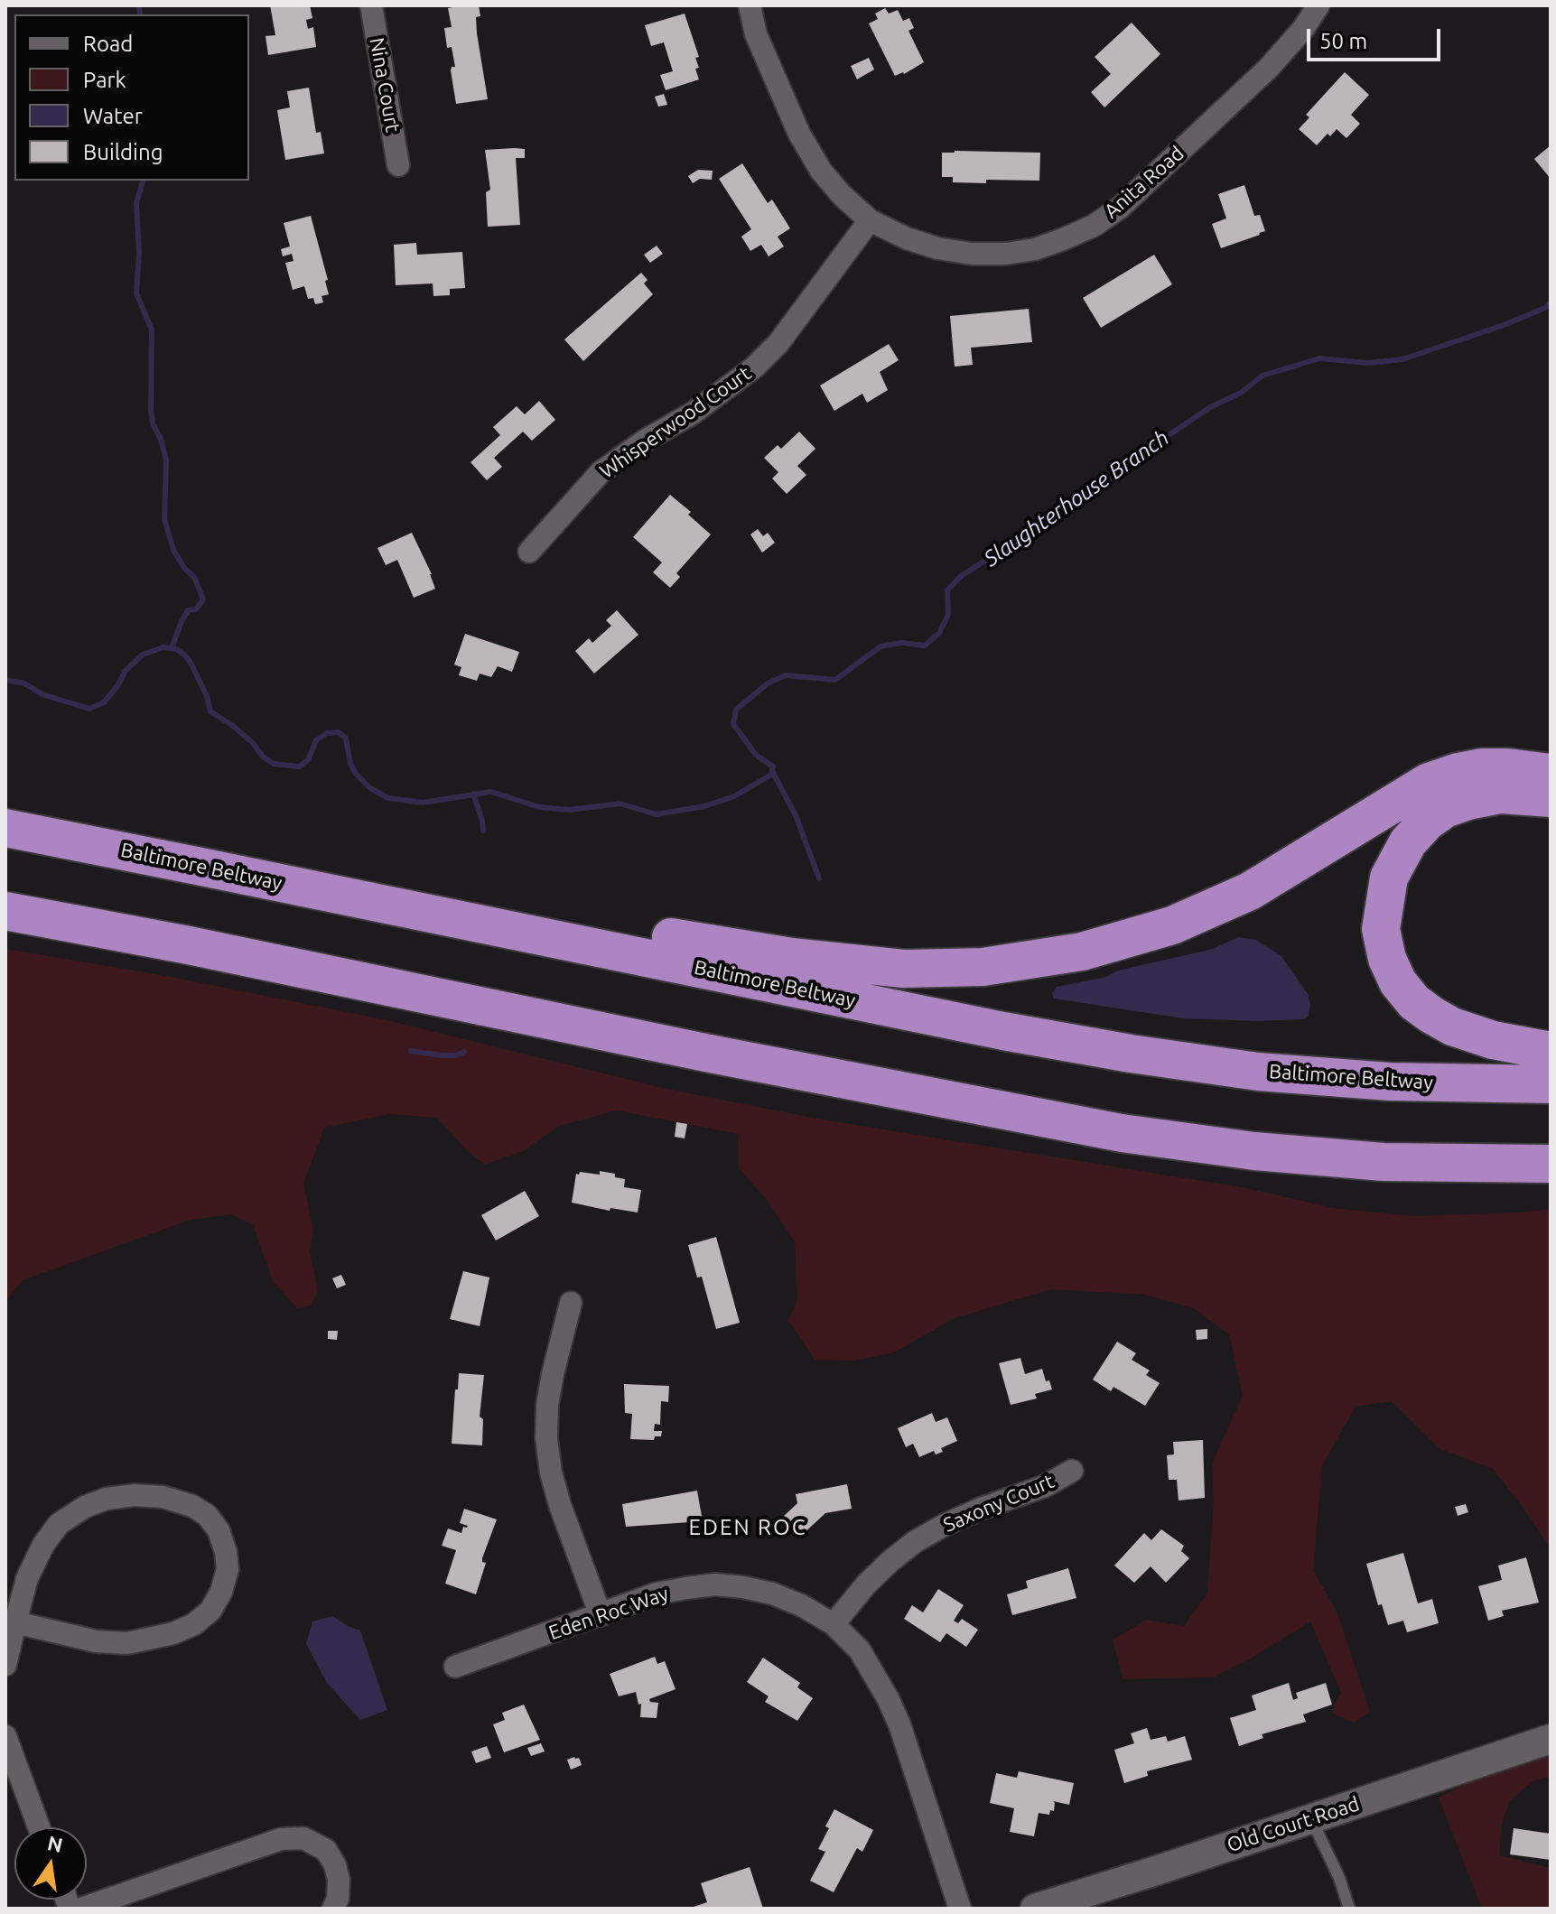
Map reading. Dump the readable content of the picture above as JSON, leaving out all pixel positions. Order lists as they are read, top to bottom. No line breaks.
{"streets":{"highway":["Baltimore Beltway"],"main road":["Old Court Road"],"street":["Nina Court","Anita Road","Whisperwood Court","Saxony Court","Eden Roc Way"]},"crossings":[["Anita Road","Whisperwood Court"],["Saxony Court","Eden Roc Way"]],"districts":["EDEN ROC"],"water":["Slaughterhouse Branch"],"legend":["Road","Park","Water","Building"],"scale_bar":"50 m","north":"top"}
